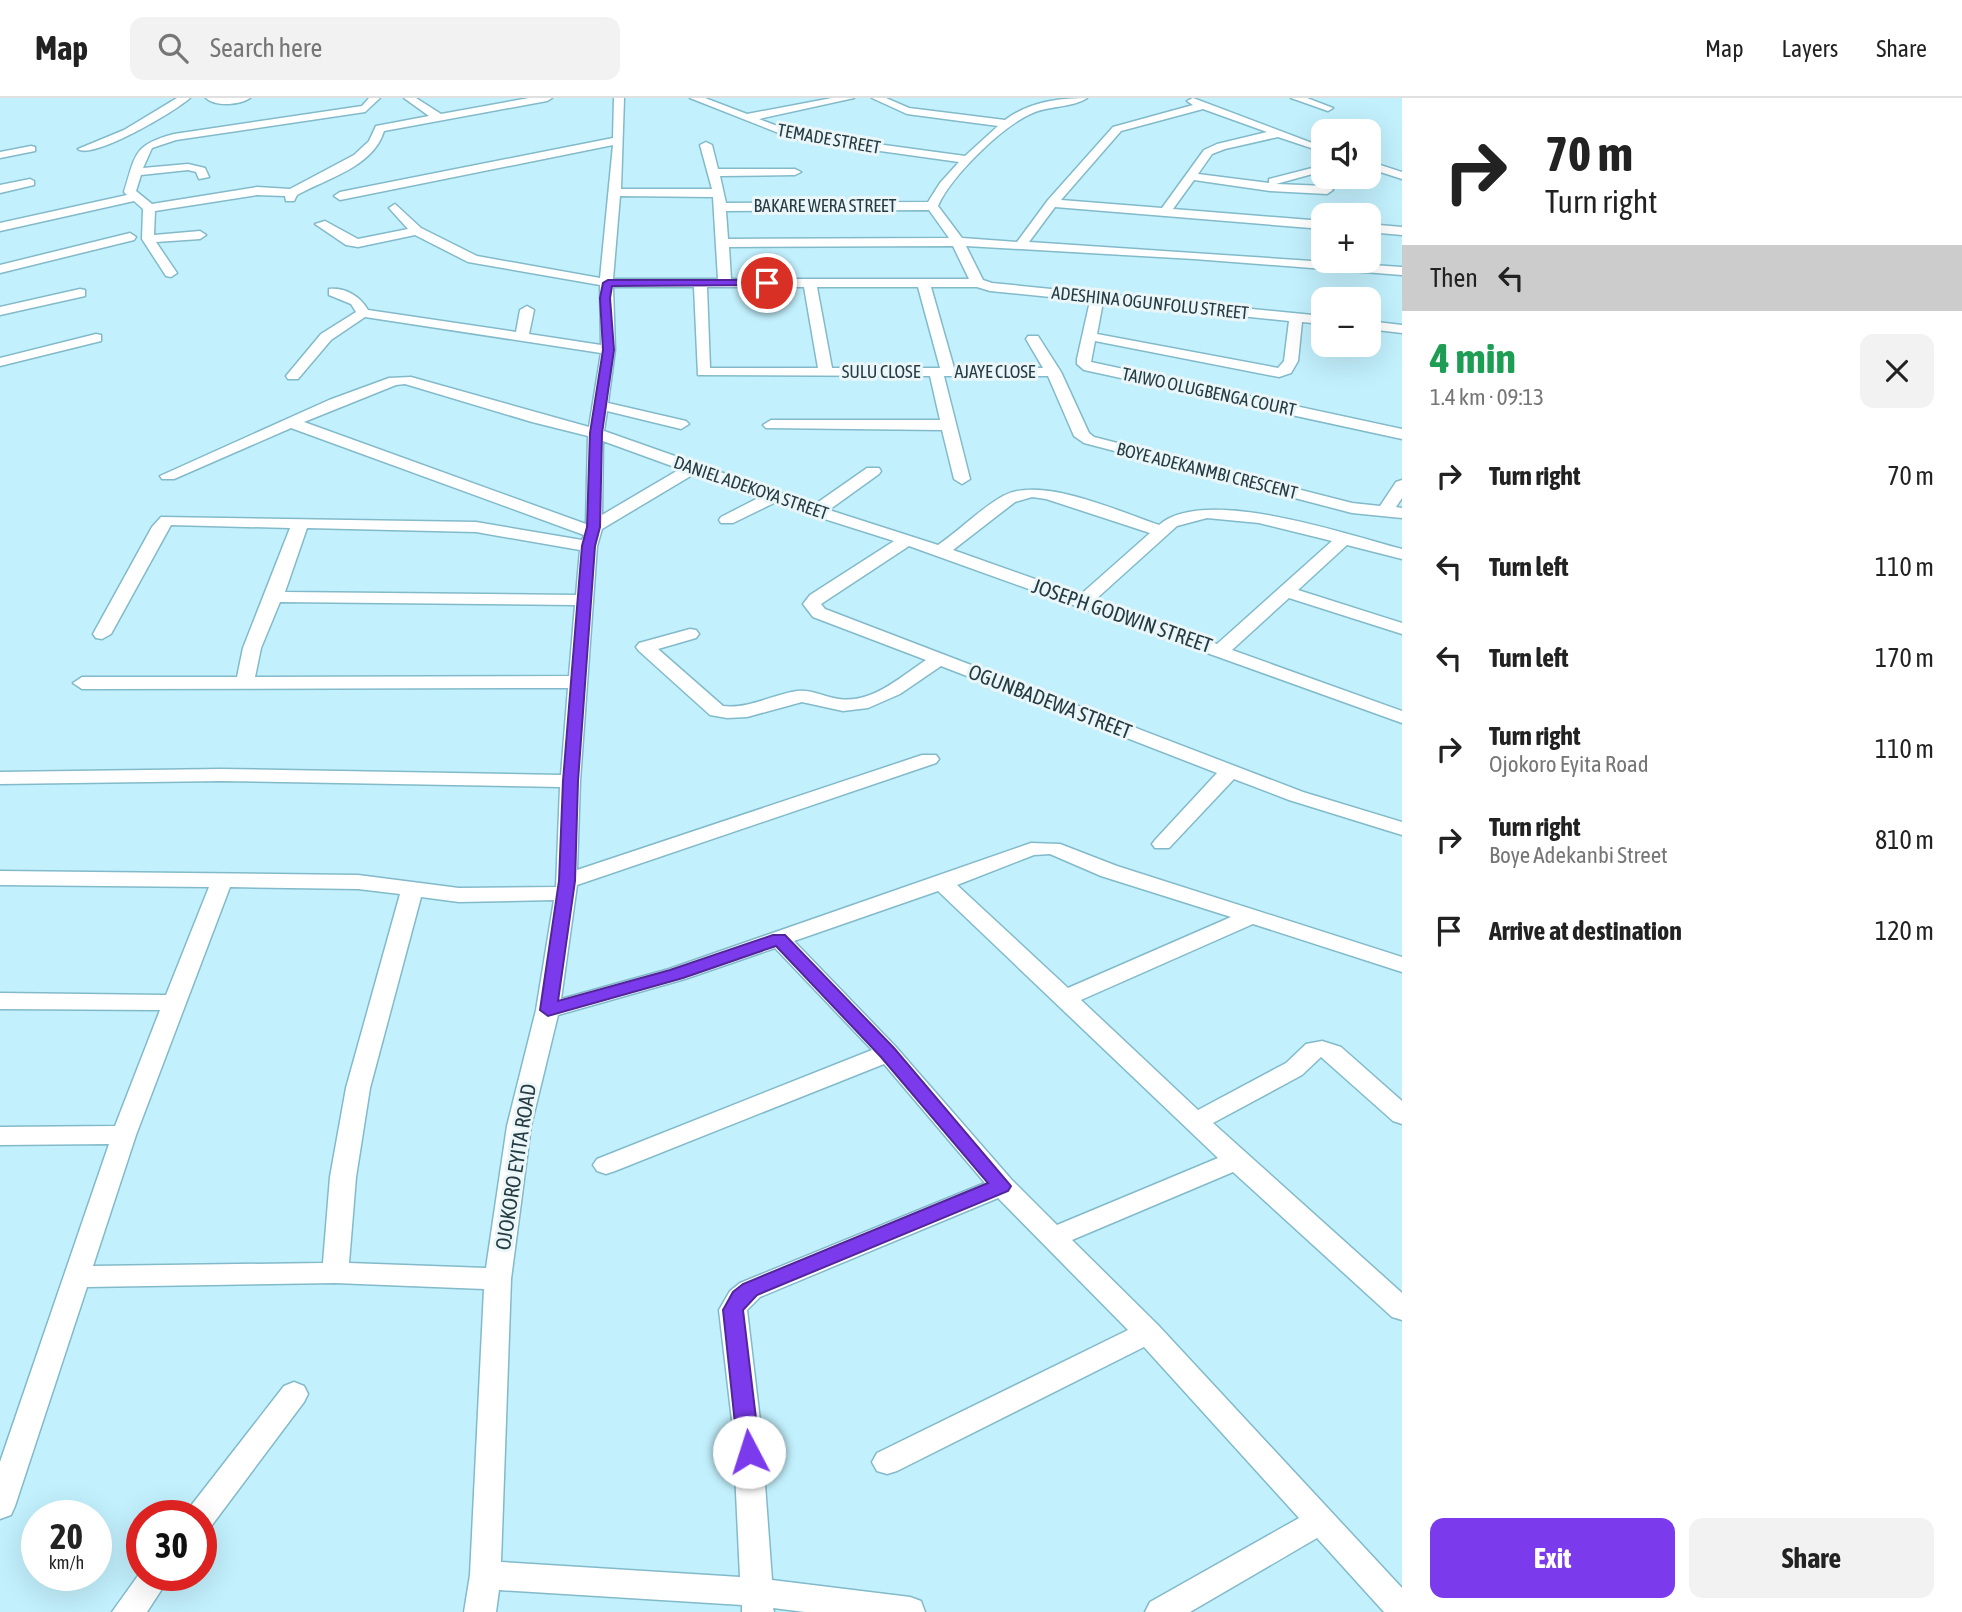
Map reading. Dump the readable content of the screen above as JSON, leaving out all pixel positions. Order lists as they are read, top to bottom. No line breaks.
{"streets":{"street":["TEMADE STREET","BAKARE WERA STREET","ADESHINA OGUNFOLU STREET","SULU CLOSE","AJAYE CLOSE","TAIWO OLUGBENGA COURT","BOYE ADEKANMBI CRESCENT","DANIEL ADEKOYA STREET","JOSEPH GODWIN STREET","OGUNBADEWA STREET","OJOKORO EYITA ROAD"]},"crossings":[["ADESHINA OGUNFOLU STREET","SULU CLOSE"],["ADESHINA OGUNFOLU STREET","TAIWO OLUGBENGA COURT"],["ADESHINA OGUNFOLU STREET","OJOKORO EYITA ROAD"],["SULU CLOSE","AJAYE CLOSE"],["AJAYE CLOSE","BOYE ADEKANMBI CRESCENT"],["DANIEL ADEKOYA STREET","JOSEPH GODWIN STREET"],["DANIEL ADEKOYA STREET","OGUNBADEWA STREET"],["DANIEL ADEKOYA STREET","OJOKORO EYITA ROAD"],["JOSEPH GODWIN STREET","OGUNBADEWA STREET"]],"page":{"header":"Map","search":"Search here","nav":["Map","Layers","Share"],"turn":["70 m","Turn right"],"map_buttons":["+","−"],"then":"Then","heading":["4 min","1.4 km · 09:13"],"list":[{"name":"Turn right","value":"70 m"},{"name":"Turn left","value":"110 m"},{"name":"Turn left","value":"170 m"},{"name":"Turn right","note":"Ojokoro Eyita Road","value":"110 m"},{"name":"Turn right","note":"Boye Adekanbi Street","value":"810 m"},{"name":"Arrive at destination","value":"120 m"}],"speed":"20 km/h","limit":"30","buttons":["Exit","Share"]}}
